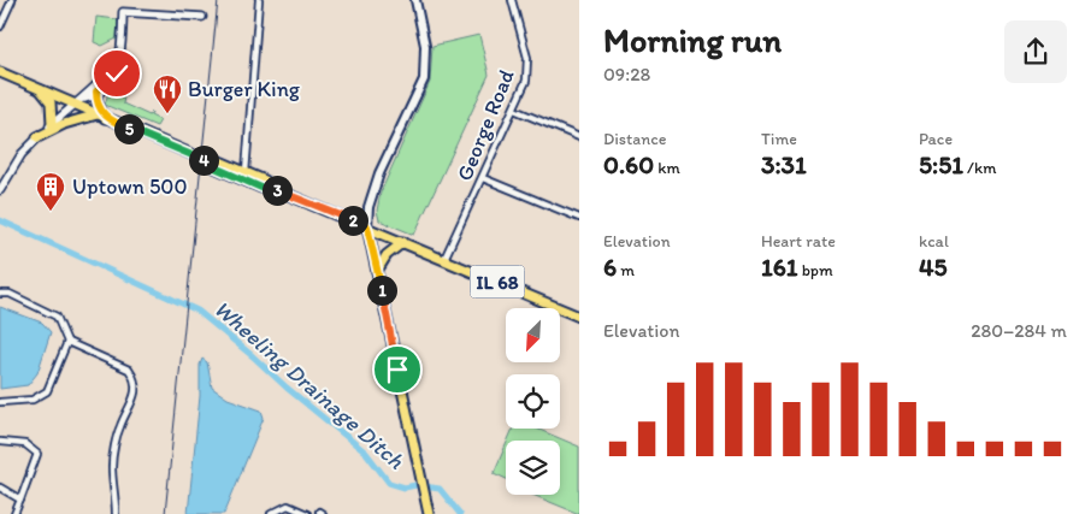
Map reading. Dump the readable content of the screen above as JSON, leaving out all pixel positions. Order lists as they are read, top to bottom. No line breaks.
{"streets":{"main road":["IL 68"],"street":["George Road"]},"crossings":[["George Road","IL 68"]],"water":["Wheeling Drainage Ditch"],"places":{"restaurant":["Burger King"],"building":["Uptown 500"]},"north":"bottom left","page":{"heading":["Morning run","09:28"],"stats":[["Distance","0.60 km"],["Time","3:31"],["Pace","5:51 /km"],["Elevation","6 m"],["Heart rate","161 bpm"],["kcal","45"]],"pins":["5","4","3","2","1"],"chart":["Elevation","280–284 m"]}}
